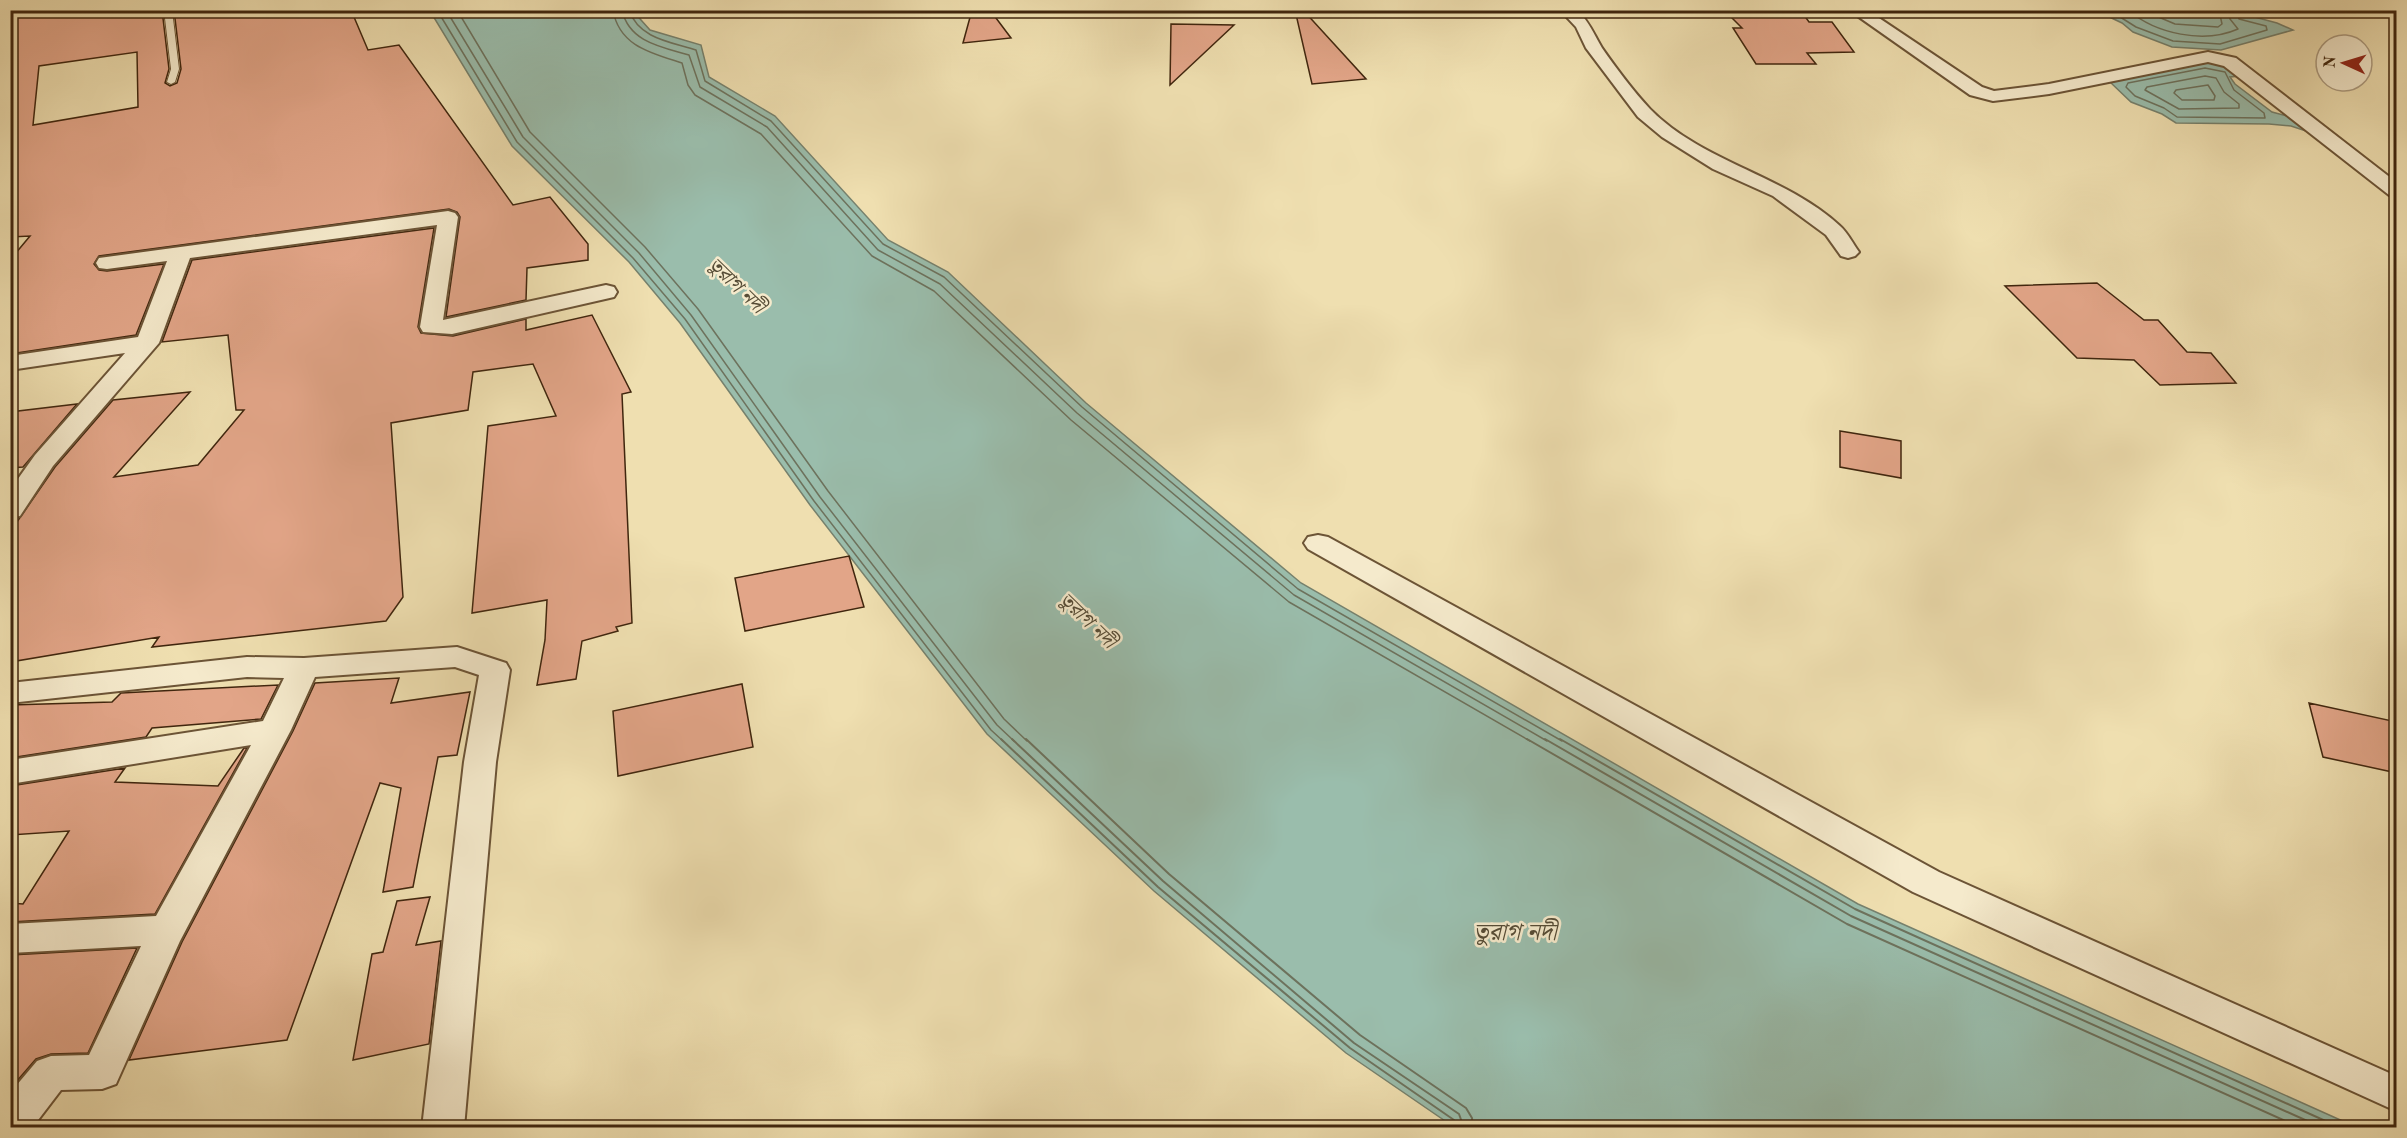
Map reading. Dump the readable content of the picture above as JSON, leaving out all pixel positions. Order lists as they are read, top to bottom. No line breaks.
{"water":["তুরাগ নদী"],"north":"left"}
